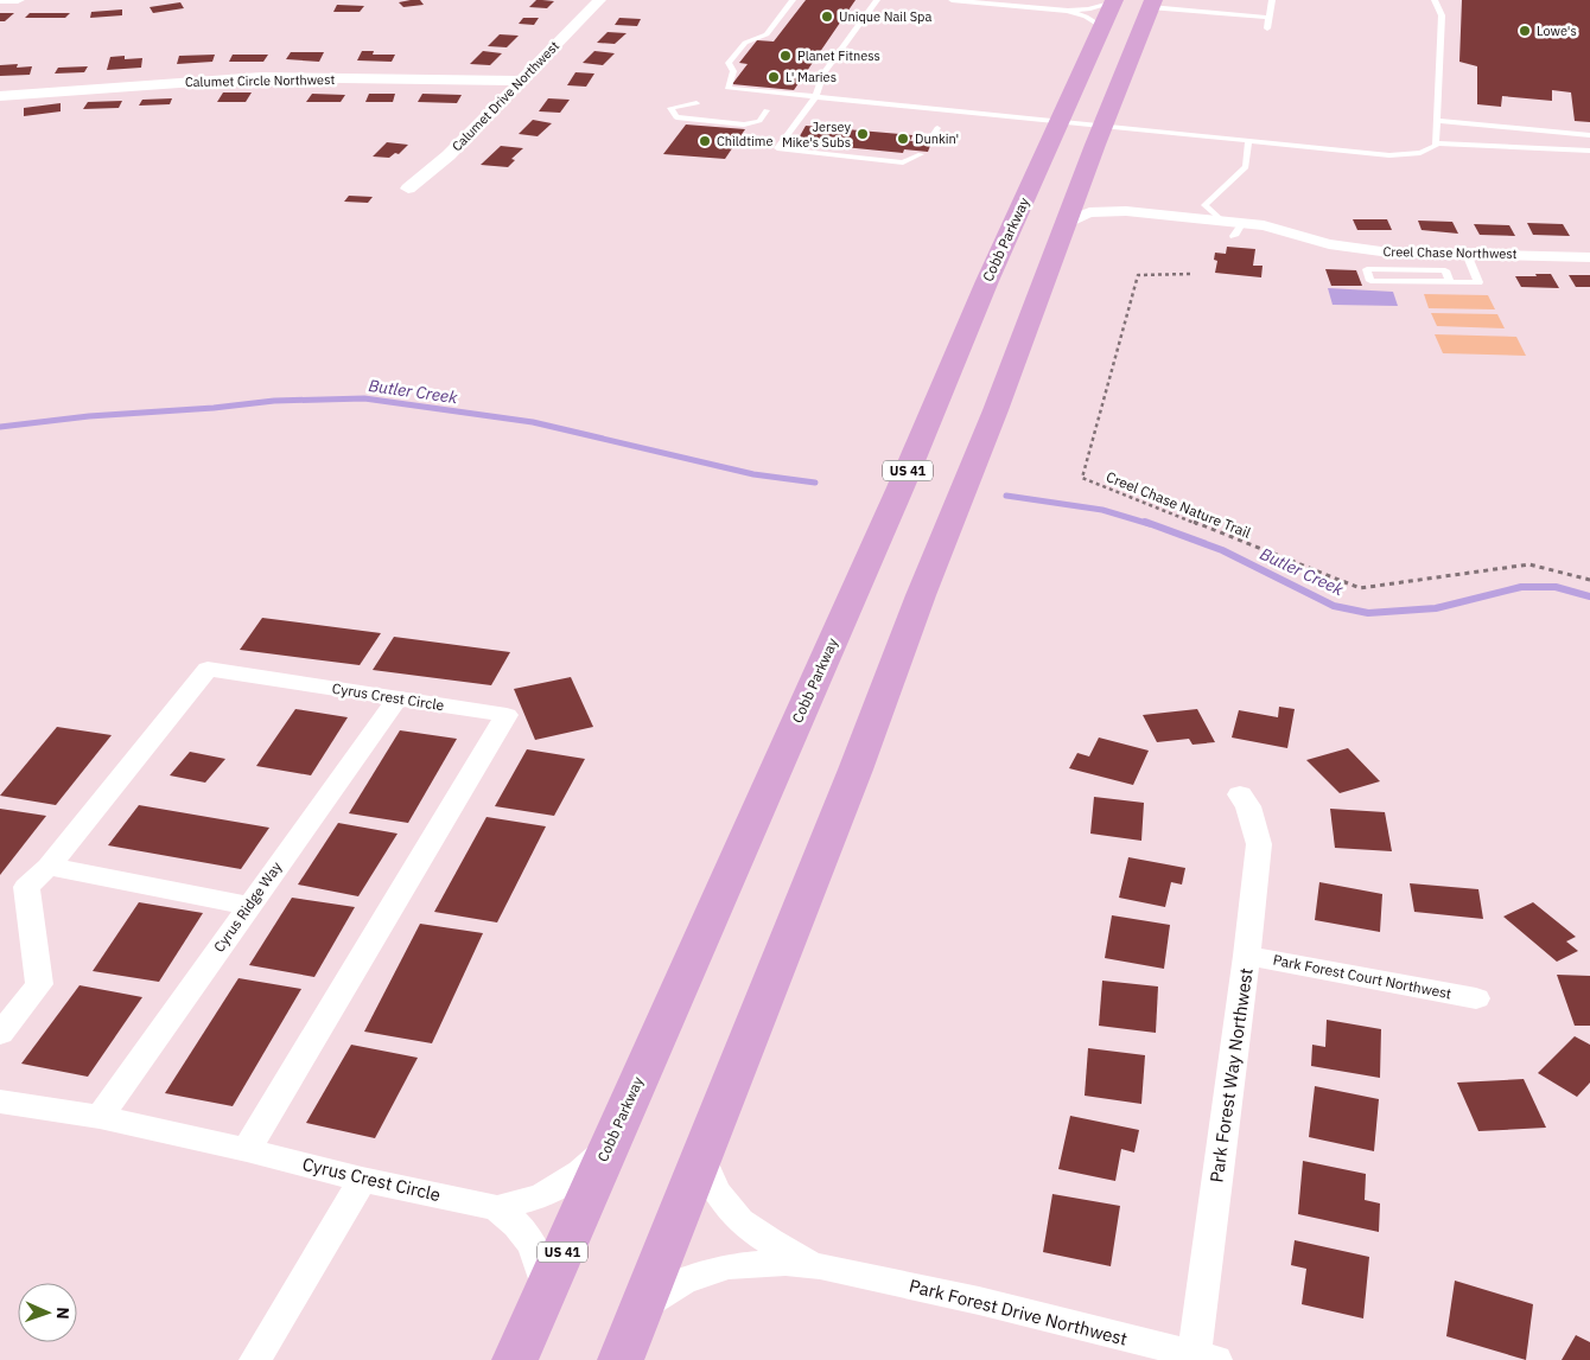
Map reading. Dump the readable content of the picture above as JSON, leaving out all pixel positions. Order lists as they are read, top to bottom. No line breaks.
{"streets":{"main road":["Cobb Parkway","US 41"],"street":["Calumet Circle Northwest","Calumet Drive Northwest","Creel Chase Northwest","Cyrus Crest Circle","Cyrus Ridge Way","Park Forest Court Northwest","Park Forest Way Northwest","Park Forest Drive Northwest"],"path":["Creel Chase Nature Trail"]},"crossings":[["Calumet Circle Northwest","Calumet Drive Northwest"],["Cobb Parkway","Cyrus Crest Circle"],["Cyrus Crest Circle","Cyrus Ridge Way"],["Park Forest Court Northwest","Park Forest Way Northwest"],["Park Forest Way Northwest","Park Forest Drive Northwest"]],"water":["Butler Creek"],"places":["Unique Nail Spa","Lowe's","Planet Fitness","L' Maries","Jersey Mike's Subs","Dunkin'","Childtime"],"north":"right"}
